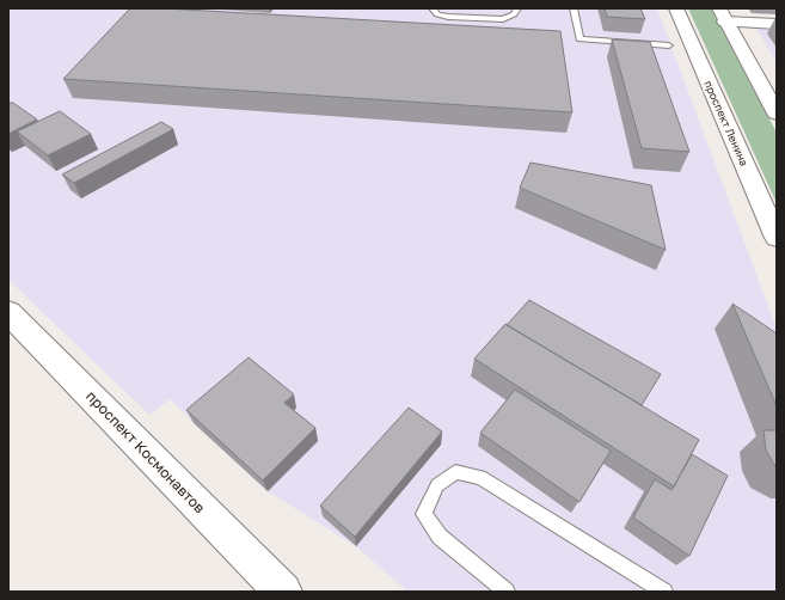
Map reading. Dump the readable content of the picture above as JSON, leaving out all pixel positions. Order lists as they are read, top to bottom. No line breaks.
{"streets":{"main road":["проспект Ленина","проспект Космонавтов"]}}
